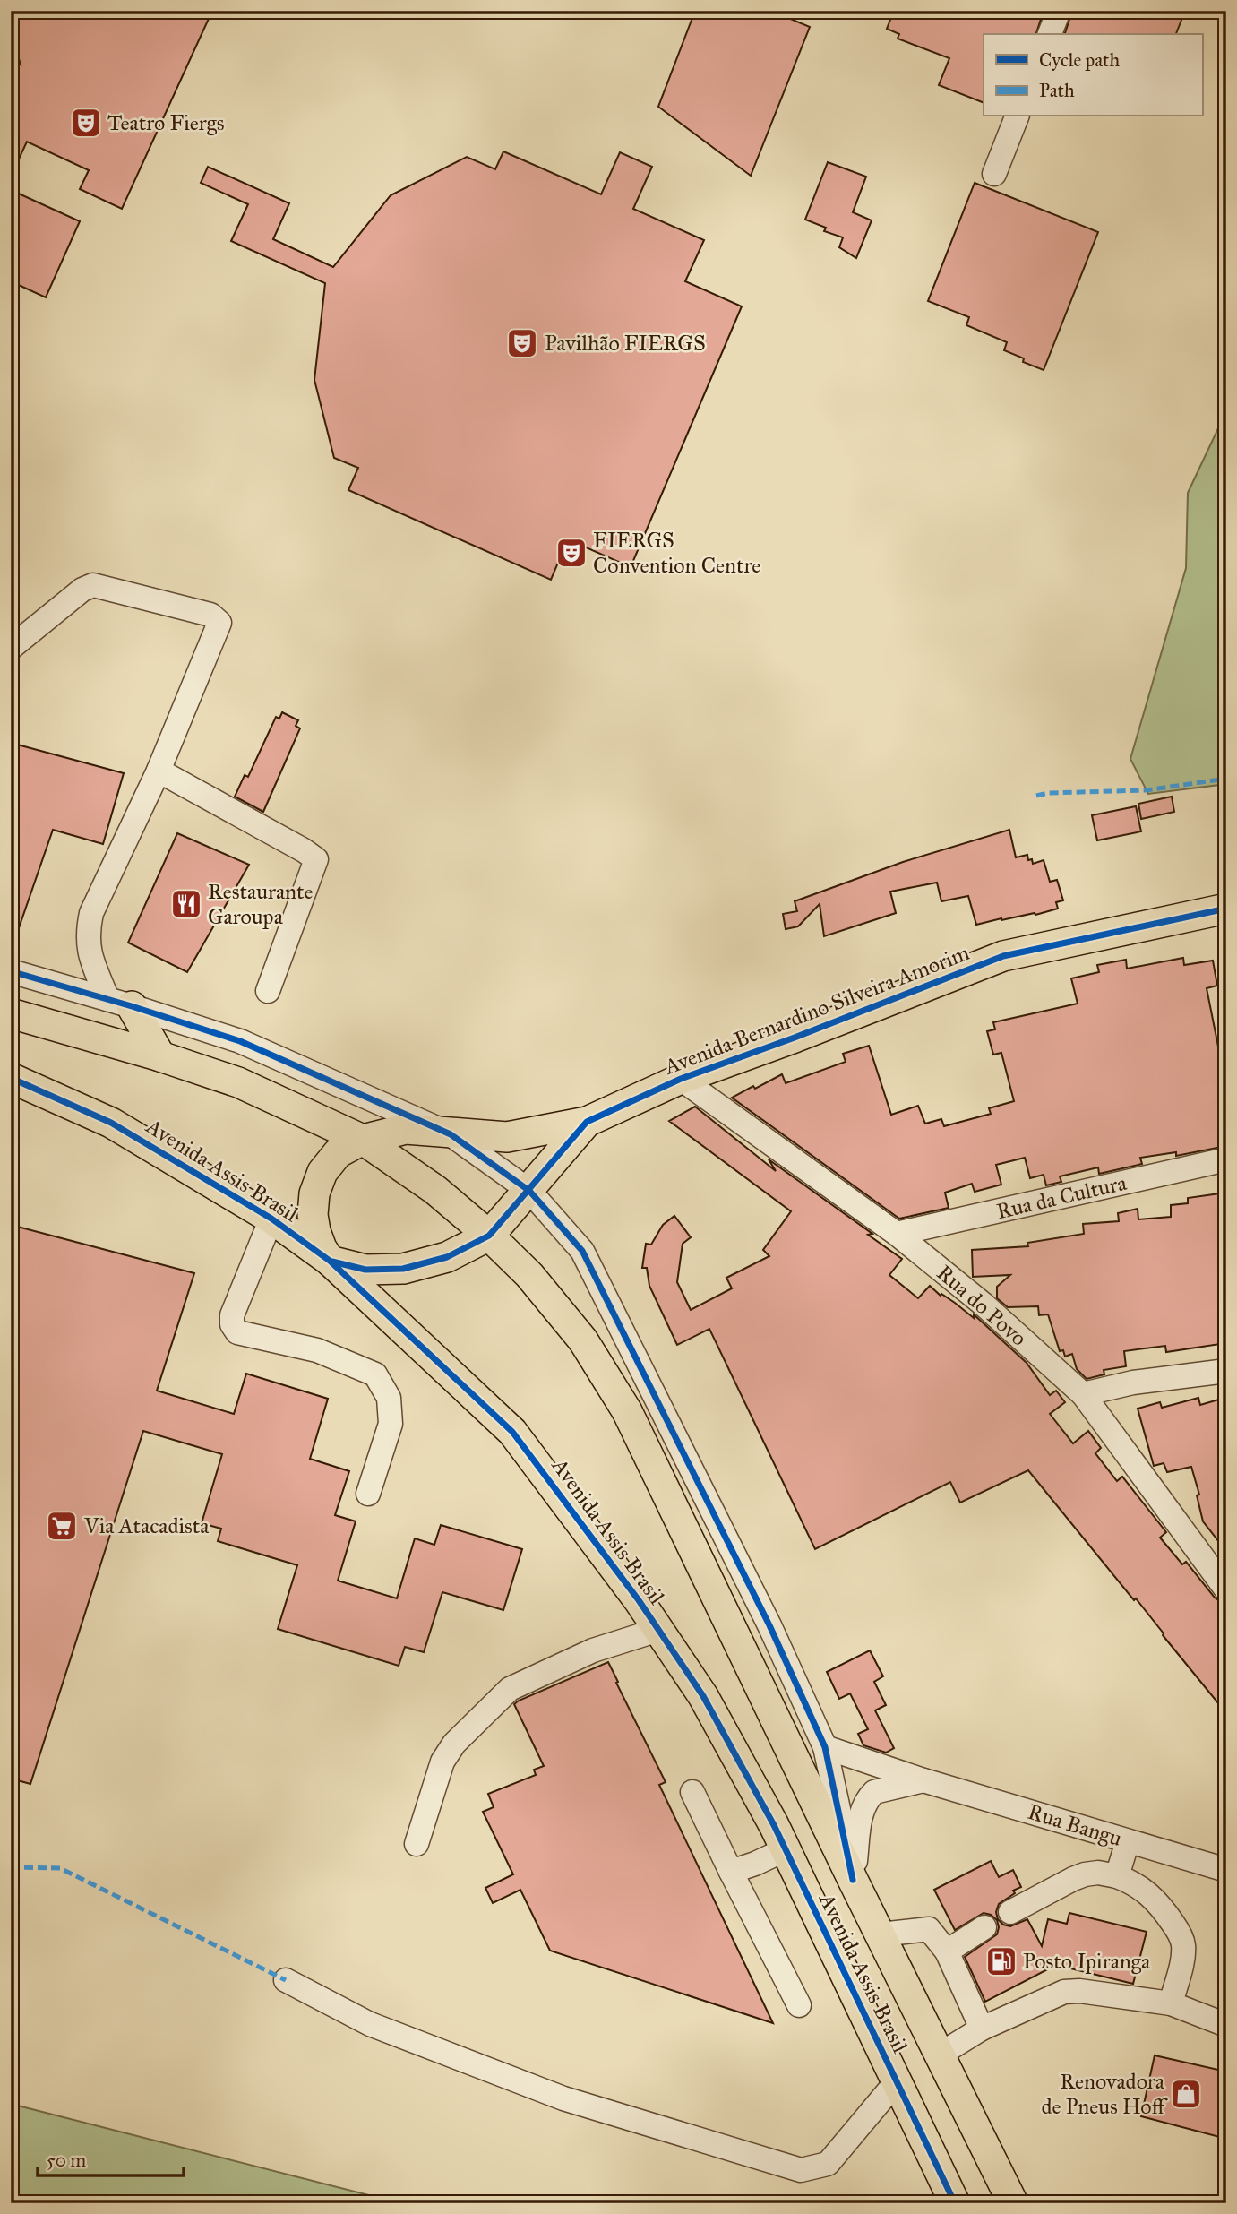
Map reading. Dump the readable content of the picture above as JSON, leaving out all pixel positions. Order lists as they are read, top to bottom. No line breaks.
{"streets":{"main road":["Avenida Bernardino Silveira Amorim","Avenida Assis Brasil"],"street":["Rua da Cultura","Rua do Povo","Rua Bangu"]},"crossings":[["Avenida Bernardino Silveira Amorim","Avenida Assis Brasil"],["Avenida Bernardino Silveira Amorim","Rua do Povo"],["Avenida Assis Brasil","Rua Bangu"],["Rua da Cultura","Rua do Povo"]],"places":{"theatre":["Teatro Fiergs","Pavilhão FIERGS","FIERGS Convention Centre"],"restaurant":["Restaurante Garoupa"],"supermarket":["Via Atacadista"],"fuel station":["Posto Ipiranga"],"shop":["Renovadora de Pneus Hoff"]},"legend":["Cycle path","Path"],"scale_bar":"50 m"}
